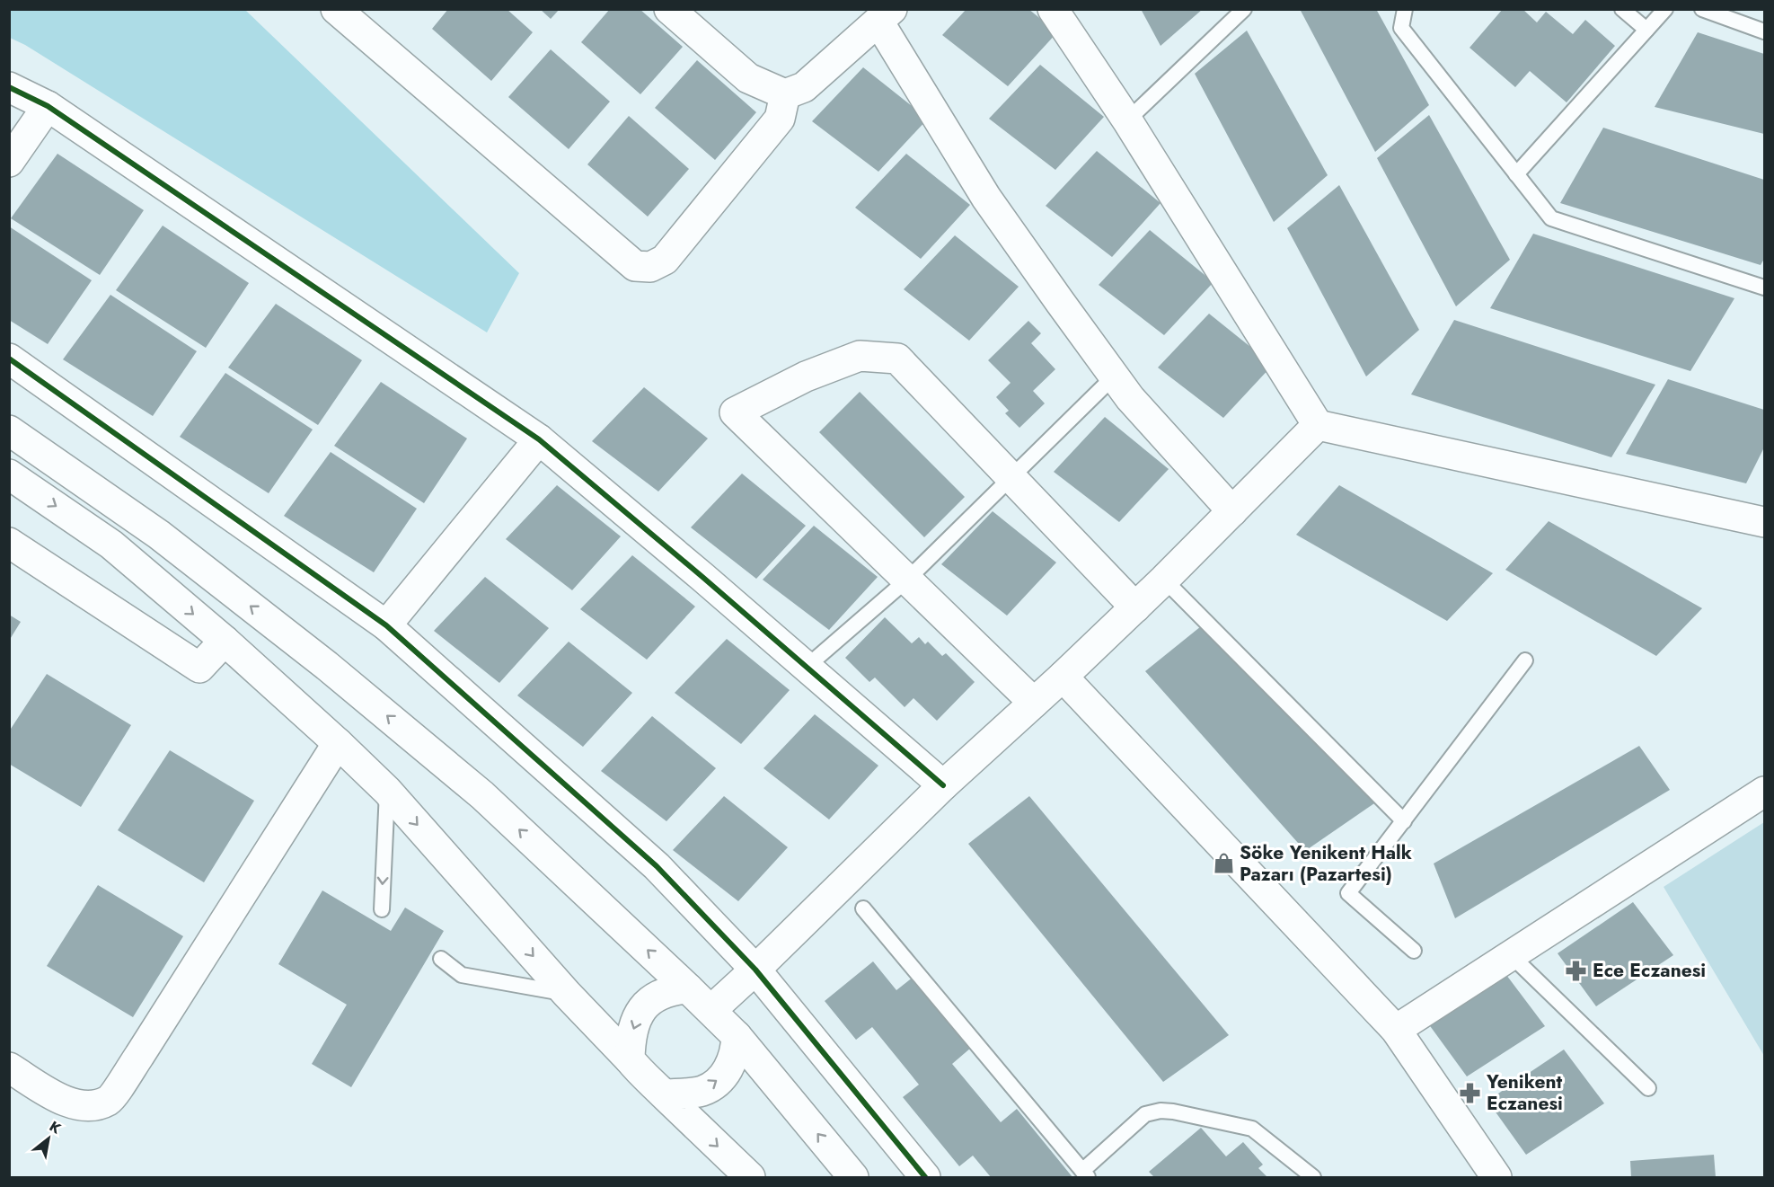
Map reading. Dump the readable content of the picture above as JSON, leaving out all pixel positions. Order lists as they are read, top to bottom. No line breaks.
{"places":{"shop":["Söke Yenikent Halk Pazarı (Pazartesi)"],"pharmacy":["Ece Eczanesi","Yenikent Eczanesi"]},"north":"top right"}
